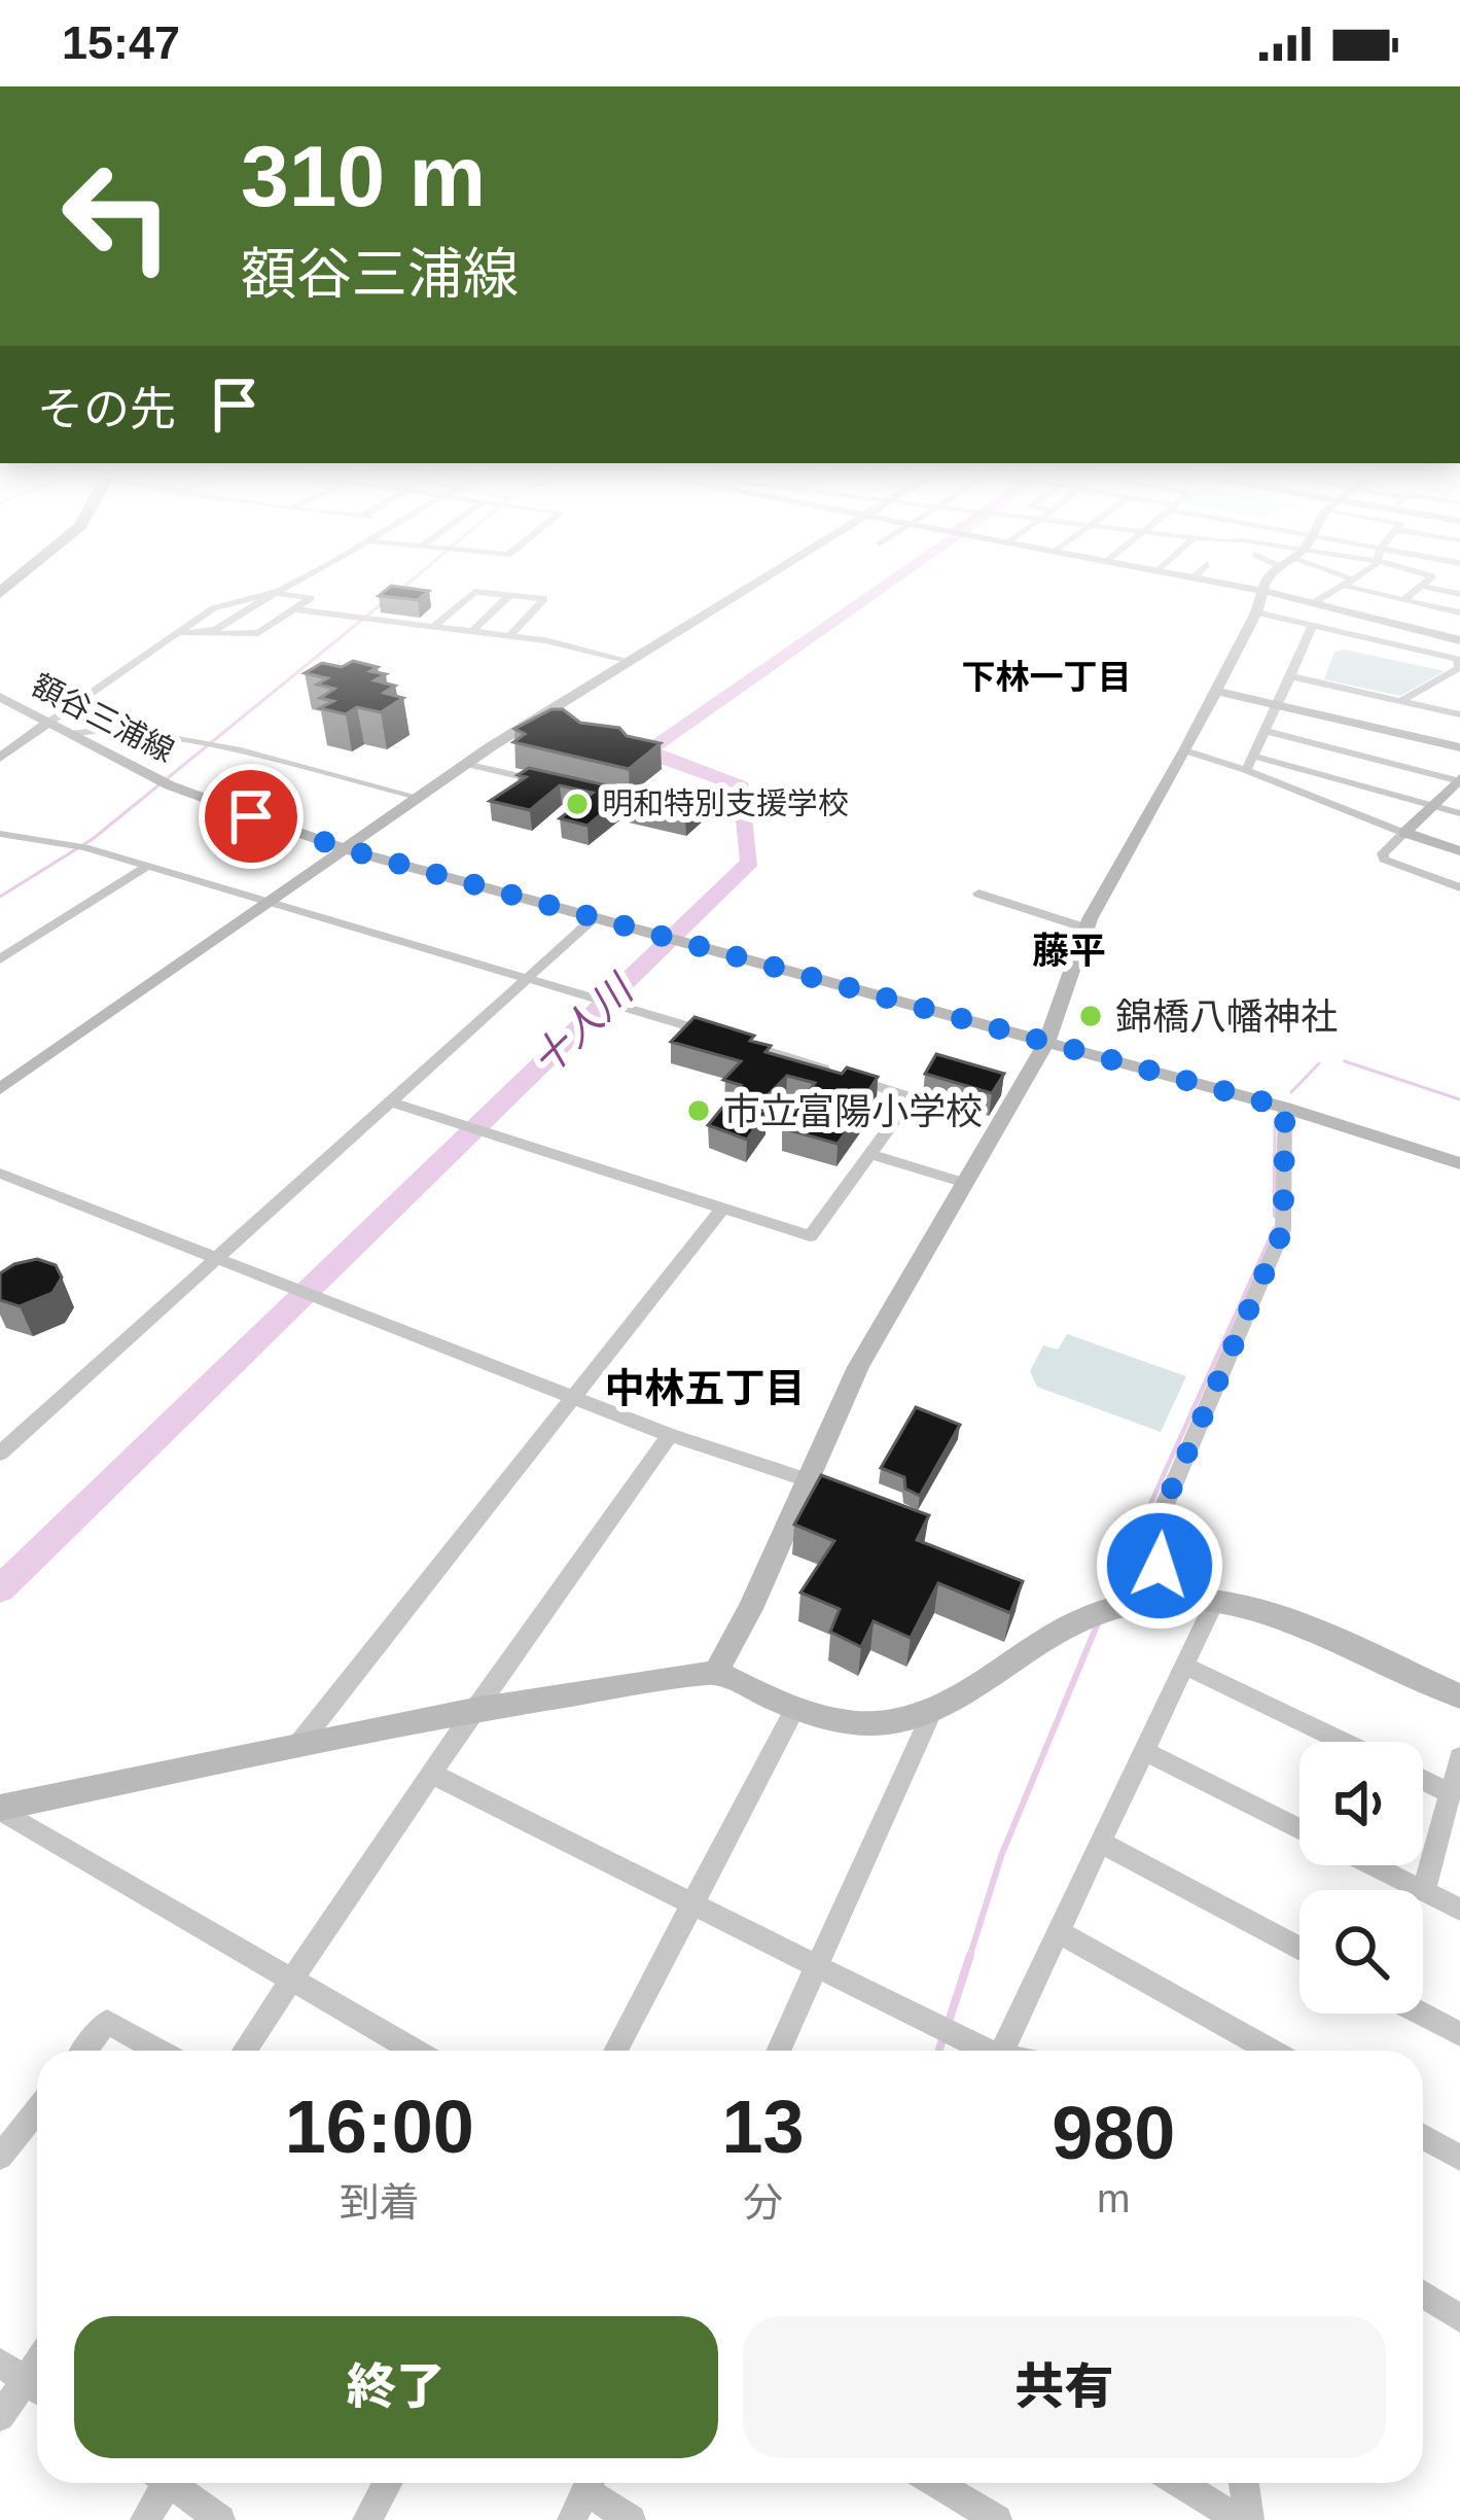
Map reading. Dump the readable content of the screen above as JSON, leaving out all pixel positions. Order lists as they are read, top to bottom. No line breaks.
{"streets":{"street":["額谷三浦線"]},"districts":["下林一丁目","藤平","中林五丁目"],"water":["十人川"],"places":["明和特別支援学校","錦橋八幡神社","市立富陽小学校"],"page":{"status":"15:47","turn":["310 m","額谷三浦線"],"then":"その先","eta":["16:00","到着","13","分","980","m"],"buttons":["終了","共有"]}}
